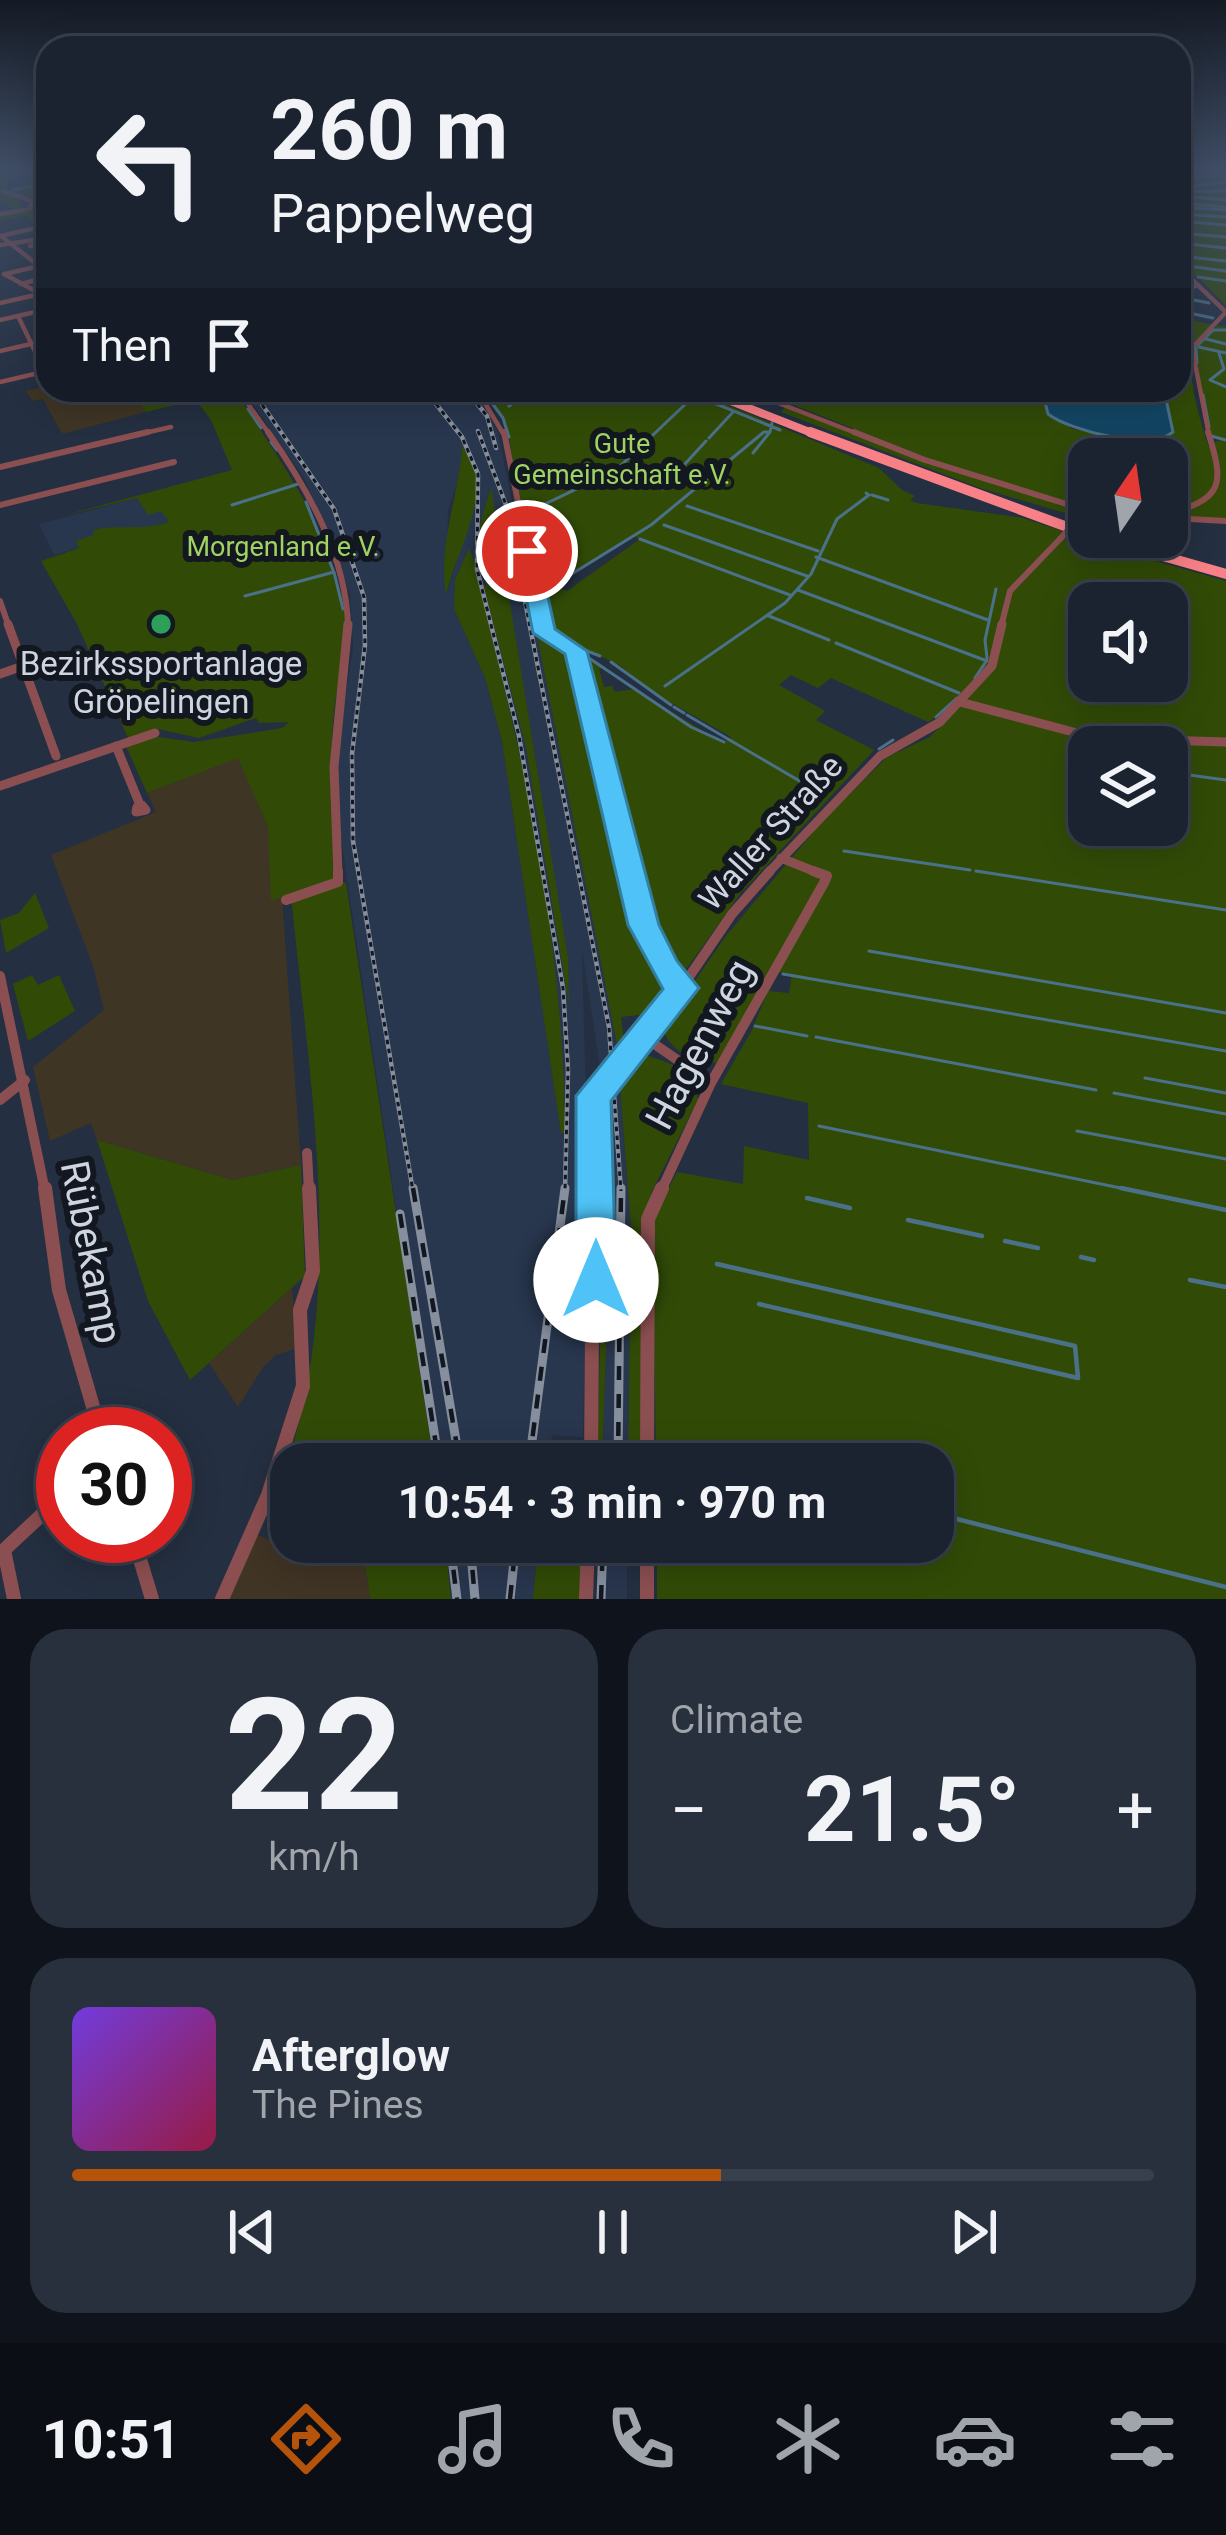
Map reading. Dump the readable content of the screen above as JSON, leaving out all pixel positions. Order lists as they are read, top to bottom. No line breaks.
{"streets":{"street":["Waller Straße","Hagenweg","Rübekamp"]},"crossings":[["Waller Straße","Hagenweg"]],"parks":["Gute Gemeinschaft e.V.","Morgenland e.V."],"places":["Bezirkssportanlage Gröpelingen"],"north":"top","page":{"turn":["260 m","Pappelweg"],"then":"Then","limit":"30","trip":"10:54 · 3 min · 970 m","tile":[["22","km/h"],"Climate"],"heat":["−","21.5°","+"],"song":["Afterglow","The Pines"],"tabs":"10:51"}}
